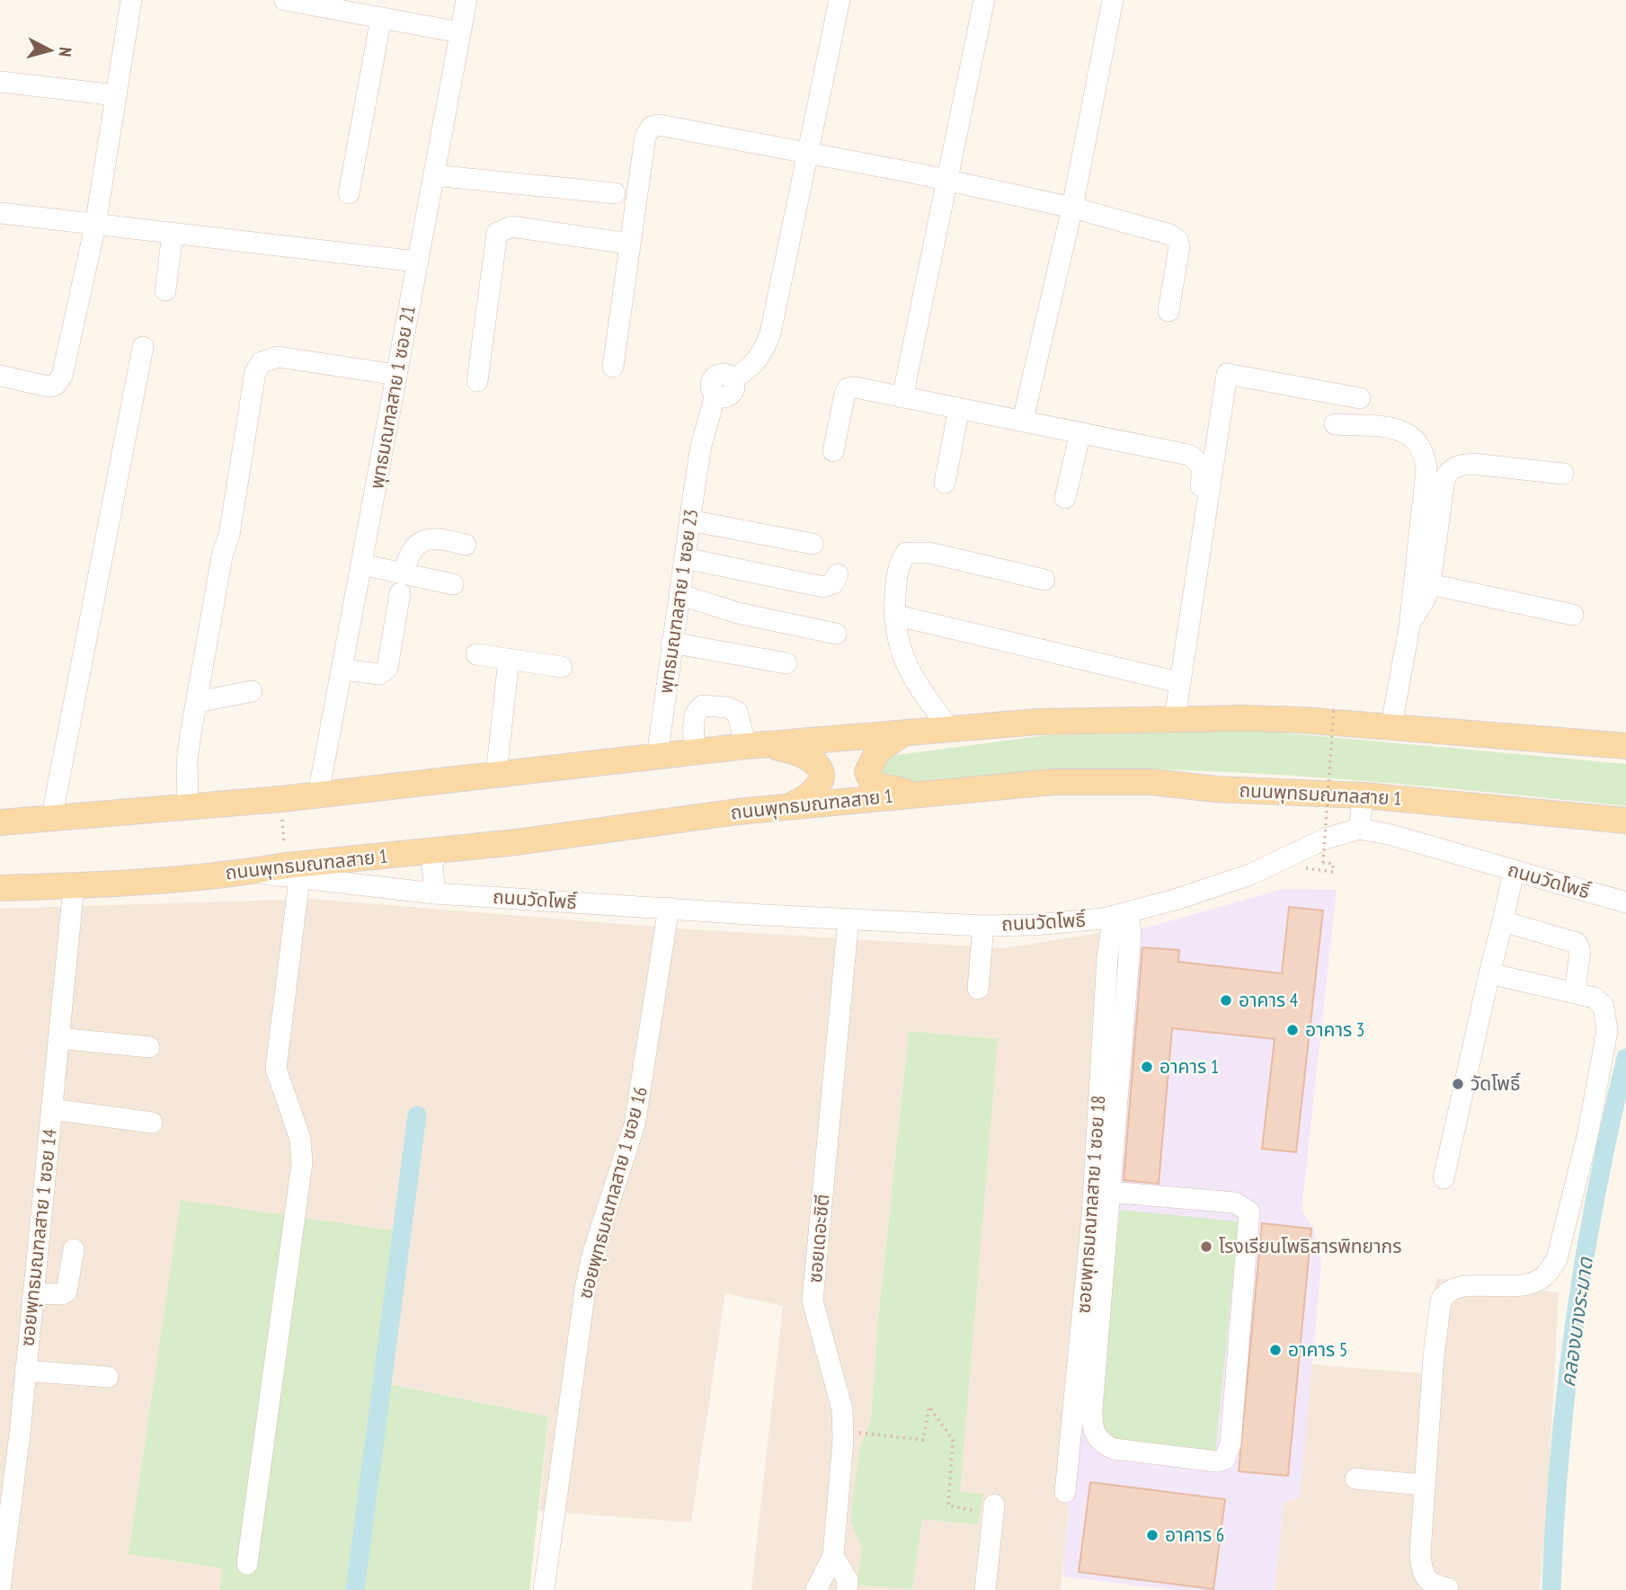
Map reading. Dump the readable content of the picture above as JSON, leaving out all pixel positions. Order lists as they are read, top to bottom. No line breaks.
{"streets":{"main road":["ถนนพุทธมณฑลสาย 1"],"street":["พุทธมณฑลสาย 1 ซอย 21","พุทธมณฑลสาย 1 ซอย 23","ถนนวัดโพธิ์","ซอยพุทธมณฑลสาย 1 ซอย 16","ซอยพุทธมณฑลสาย 1 ซอย 18","ซอยพุทธมณฑลสาย 1 ซอย 14","ซอยเดอะซิตี"]},"crossings":[["ถนนพุทธมณฑลสาย 1","ถนนวัดโพธิ์"],["ถนนพุทธมณฑลสาย 1","ซอยพุทธมณฑลสาย 1 ซอย 14"],["ถนนวัดโพธิ์","ซอยพุทธมณฑลสาย 1 ซอย 16"],["ถนนวัดโพธิ์","ซอยพุทธมณฑลสาย 1 ซอย 18"],["ถนนวัดโพธิ์","ซอยเดอะซิตี"]],"water":["คลองบางระมาด"],"places":["อาคาร 4","อาคาร 3","อาคาร 1","วัดโพธิ์","โรงเรียนโพธิสารพิทยากร","อาคาร 5","อาคาร 6"],"north":"right"}
